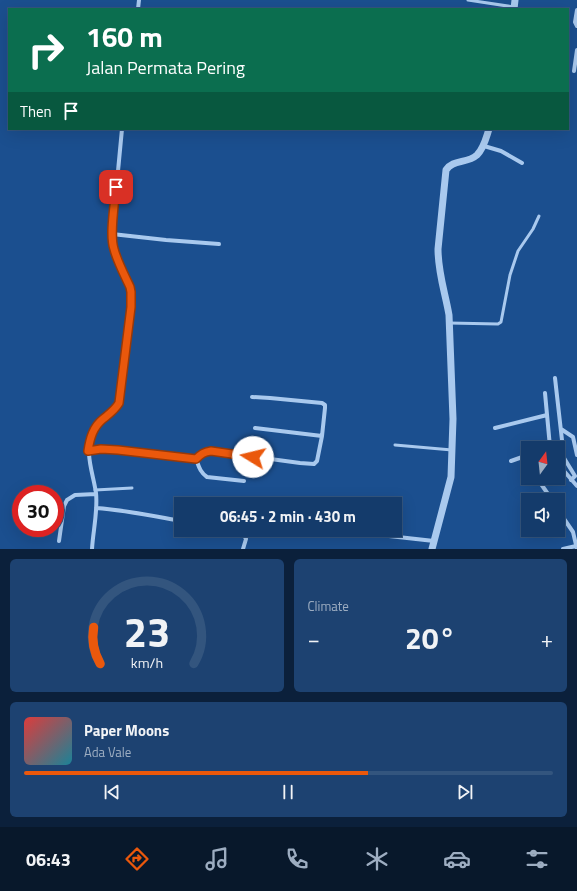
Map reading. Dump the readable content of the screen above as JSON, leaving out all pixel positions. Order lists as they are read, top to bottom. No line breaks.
{"north":"top","page":{"turn":["160 m","Jalan Permata Pering"],"then":"Then","limit":"30","trip":"06:45 · 2 min · 430 m","tile":"Climate","heat":["−","20°","+"],"song":["Paper Moons","Ada Vale"],"tabs":"06:43","gauge":["23","km/h"]}}
